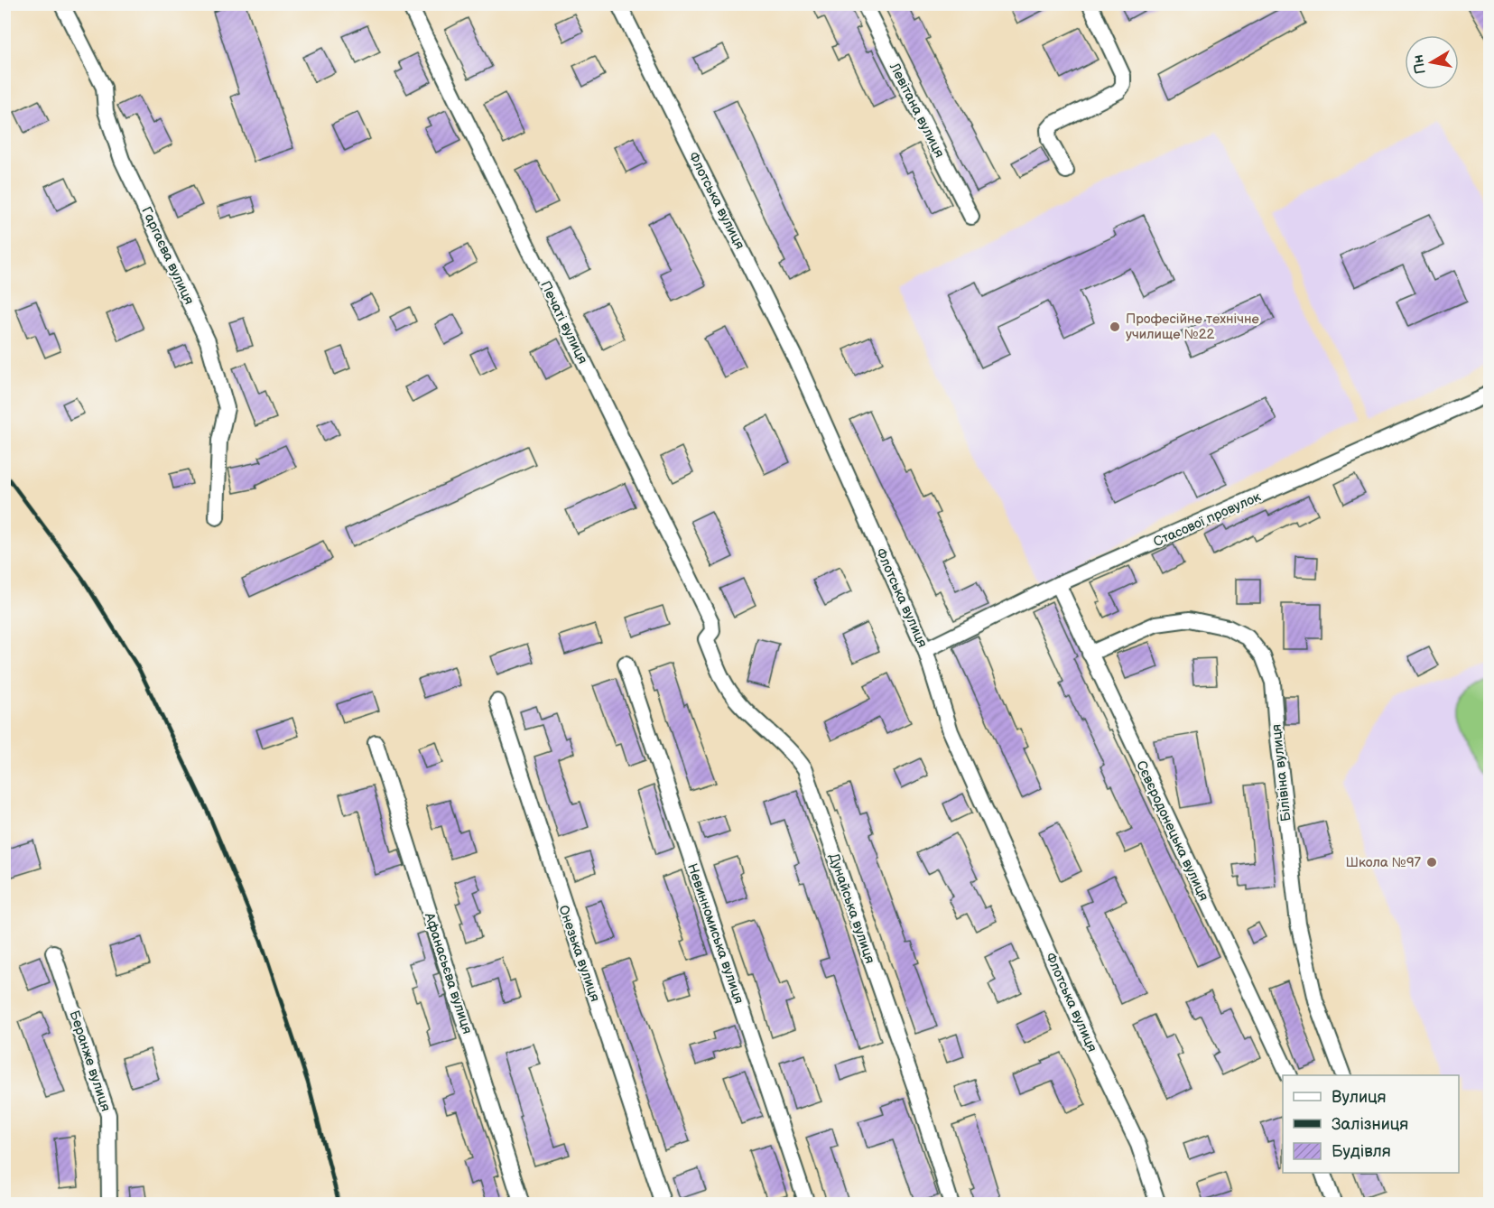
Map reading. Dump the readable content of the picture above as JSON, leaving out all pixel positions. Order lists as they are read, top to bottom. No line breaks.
{"streets":{"street":["Левітана вулиця","Флотська вулиця","Гаргаєва вулиця","Печаті вулиця","Стасової провулок","Білівіна вулиця","Сєвєродонецька вулиця","Дунайська вулиця","Невинномиська вулиця","Онезька вулиця","Афанасьєва вулиця","Беранже вулиця"]},"crossings":[["Флотська вулиця","Стасової провулок"],["Печаті вулиця","Дунайська вулиця"],["Стасової провулок","Сєвєродонецька вулиця"],["Білівіна вулиця","Сєвєродонецька вулиця"]],"places":["Професійне технічне училище №22","Школа №97"],"legend":["Вулиця","Залізниця","Будівля"],"north":"left"}
